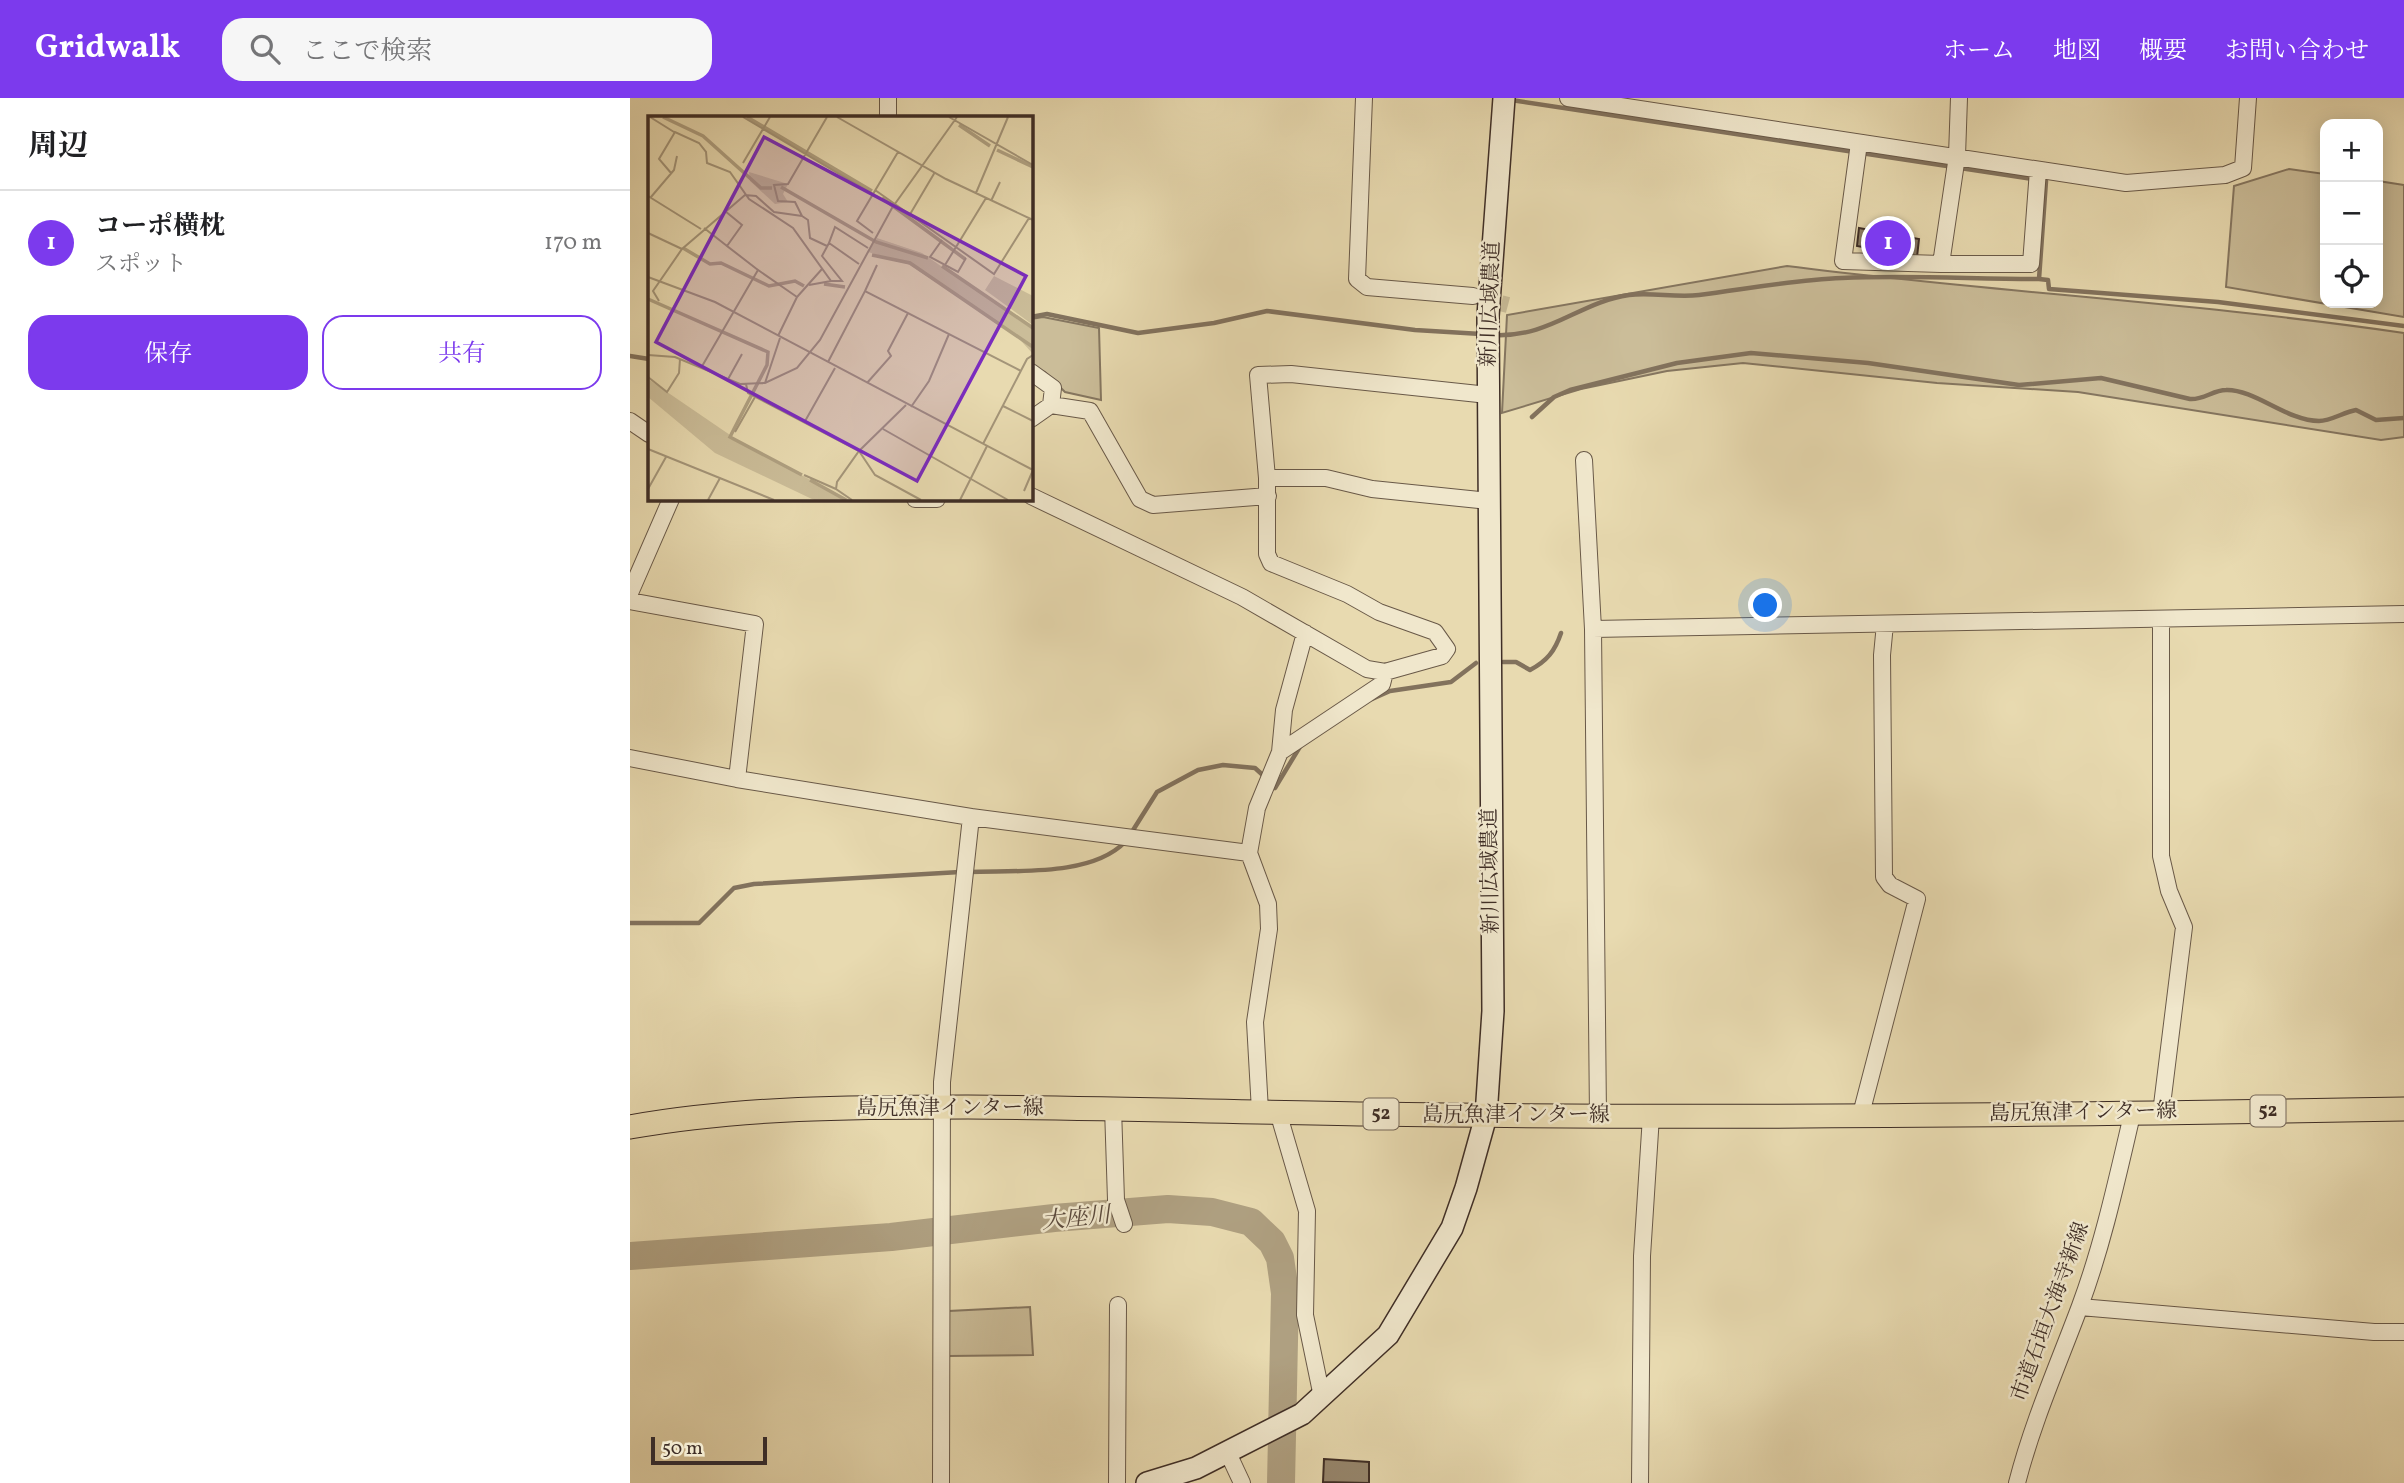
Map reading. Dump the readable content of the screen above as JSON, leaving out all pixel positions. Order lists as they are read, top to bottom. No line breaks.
{"streets":{"main road":["島尻魚津インター線","52"],"street":["新川広域農道","市道石垣大海寺新線"]},"crossings":[["新川広域農道","島尻魚津インター線"],["島尻魚津インター線","市道石垣大海寺新線"]],"water":["大座川"],"scale_bar":"50 m","page":{"header":"Gridwalk","search":"ここで検索","nav":["ホーム","地図","概要","お問い合わせ"],"heading":"周辺","map_buttons":["+","−"],"list":[{"mark":"1","name":"コーポ横枕","note":"スポット","value":"170 m"}],"pins":"1","buttons":["保存","共有"],"scale":"50 m"}}
